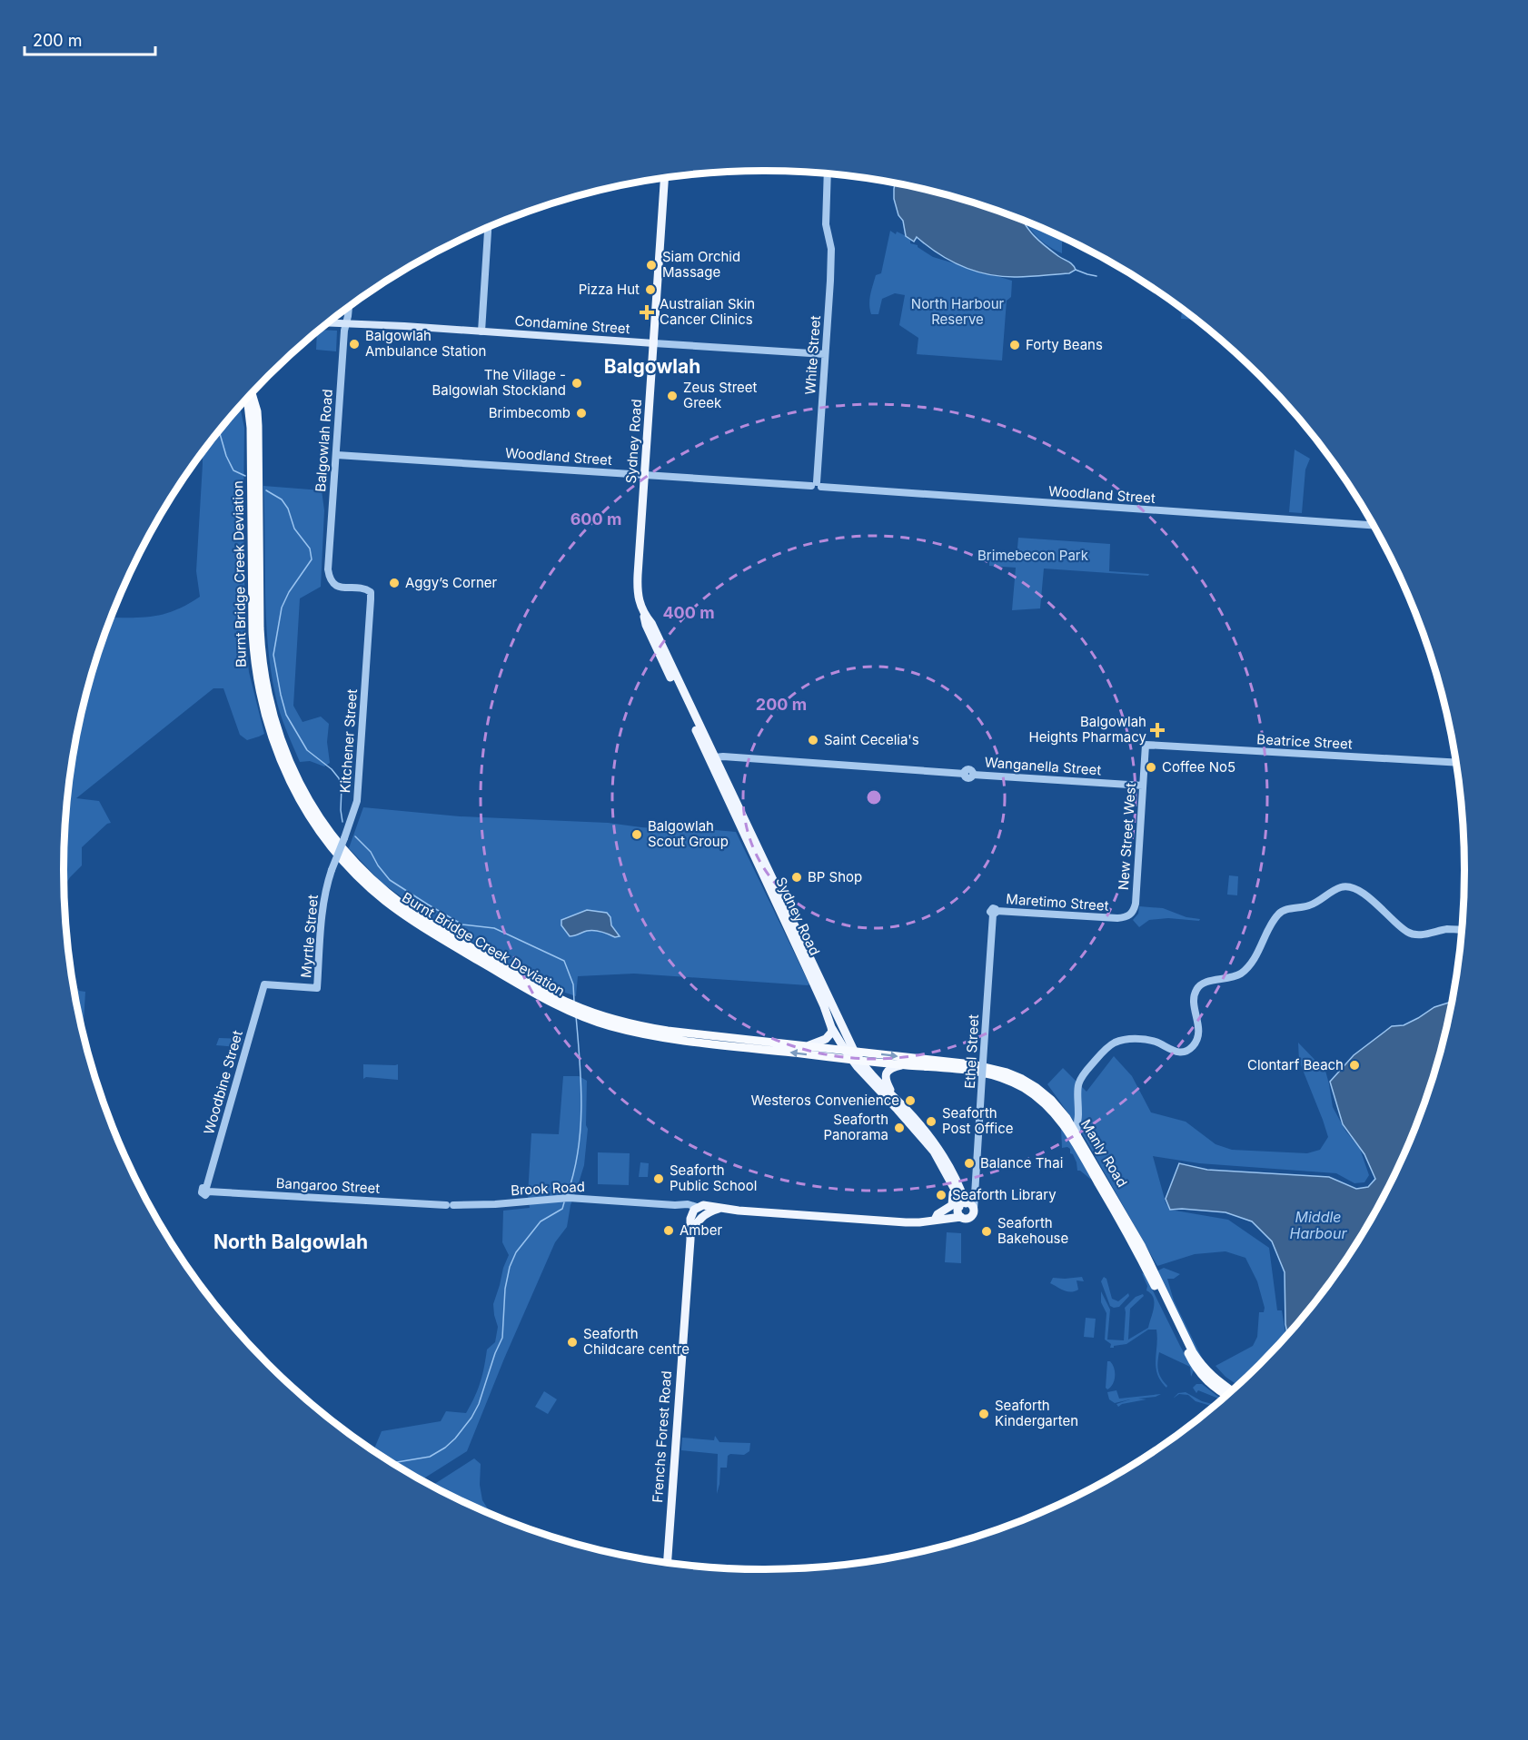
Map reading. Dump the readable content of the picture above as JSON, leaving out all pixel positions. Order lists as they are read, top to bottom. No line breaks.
{"streets":{"highway":["Burnt Bridge Creek Deviation","Manly Road"],"main road":["Condamine Street","Sydney Road","Frenchs Forest Road"],"street":["White Street","Balgowlah Road","Woodland Street","Kitchener Street","Beatrice Street","Wanganella Street","New Street West","Maretimo Street","Myrtle Street","Ethel Street","Woodbine Street","Bangaroo Street","Brook Road"]},"crossings":[["Condamine Street","White Street"],["Condamine Street","Balgowlah Road"],["Condamine Street","Sydney Road"],["White Street","Woodland Street"],["Balgowlah Road","Woodland Street"],["Balgowlah Road","Kitchener Street"],["Sydney Road","Woodland Street"],["Sydney Road","Burnt Bridge Creek Deviation"],["Sydney Road","Wanganella Street"],["Sydney Road","Ethel Street"],["Sydney Road","Manly Road"],["Burnt Bridge Creek Deviation","Manly Road"],["Kitchener Street","Myrtle Street"],["Beatrice Street","New Street West"],["Wanganella Street","New Street West"],["New Street West","Maretimo Street"],["Maretimo Street","Ethel Street"],["Myrtle Street","Woodbine Street"],["Woodbine Street","Bangaroo Street"],["Bangaroo Street","Brook Road"],["Brook Road","Frenchs Forest Road"]],"districts":["Balgowlah","North Balgowlah"],"water":["Middle Harbour"],"parks":["North Harbour Reserve","Brimebecon Park"],"places":{"other":["Siam Orchid Massage","Pizza Hut","Balgowlah Ambulance Station","Forty Beans","The Village - Balgowlah Stockland","Zeus Street Greek","Brimbecomb","Aggy’s Corner","Saint Cecelia's","Coffee No5","Balgowlah Scout Group","BP Shop","Clontarf Beach","Westeros Convenience","Seaforth Post Office","Seaforth Panorama","Balance Thai","Seaforth Public School","Seaforth Library","Amber","Seaforth Bakehouse","Seaforth Childcare centre","Seaforth Kindergarten"],"health":["Australian Skin Cancer Clinics","Balgowlah Heights Pharmacy"]},"scale_bar":"200 m","rings":["600 m","400 m","200 m"]}
